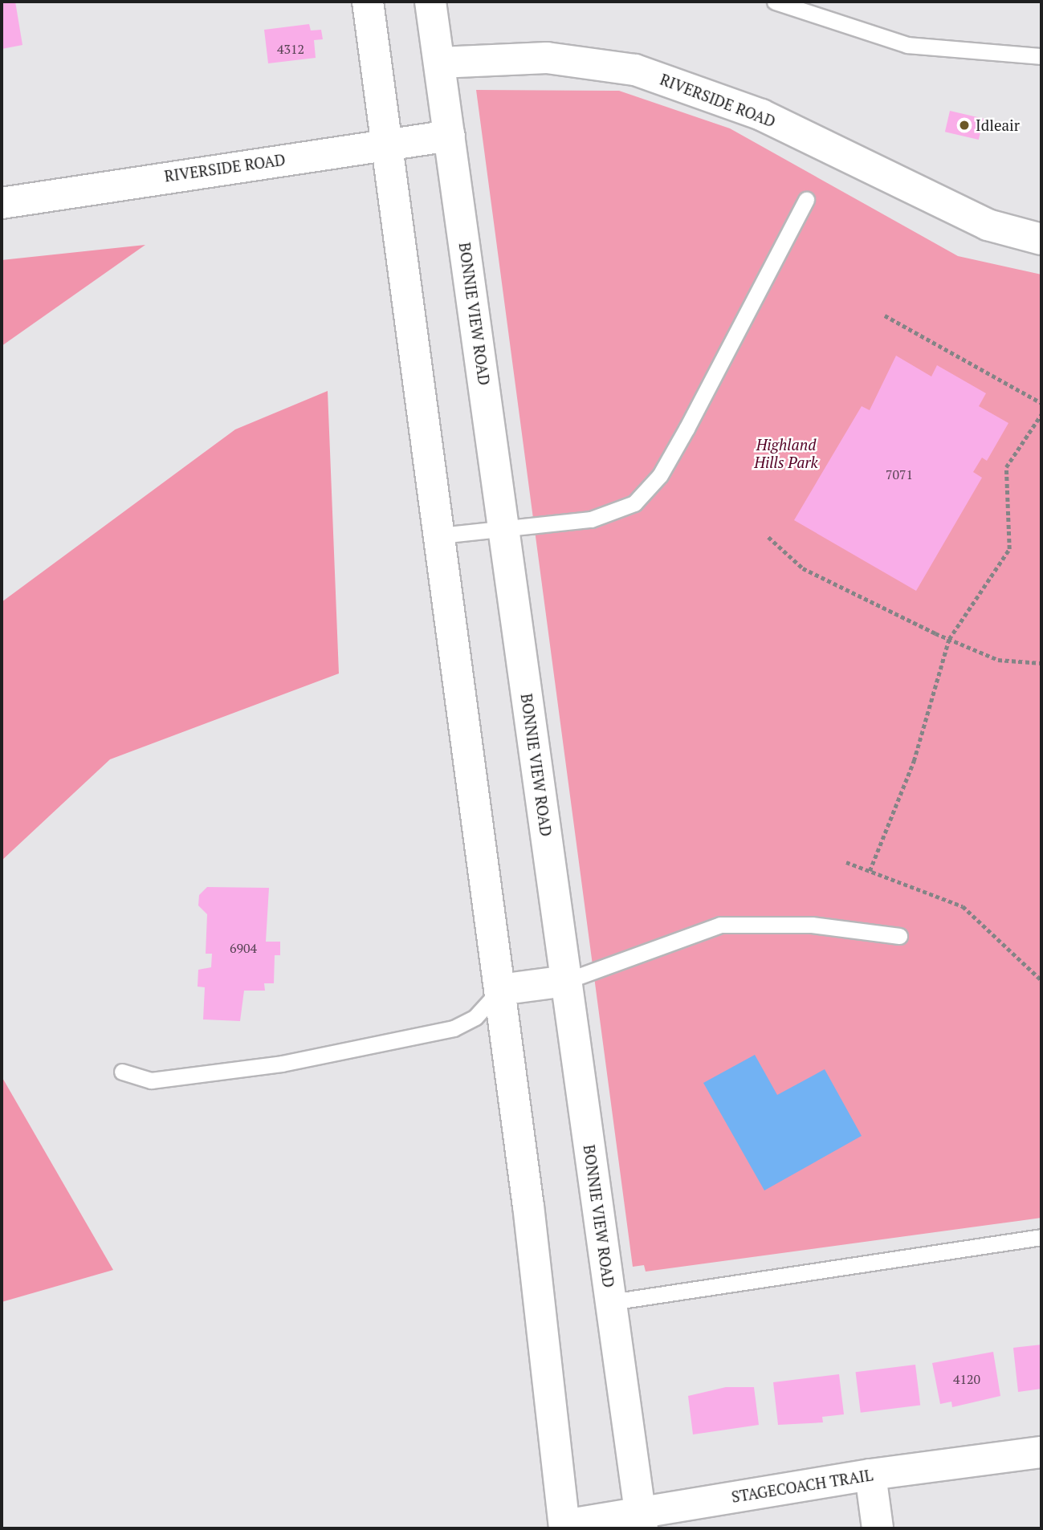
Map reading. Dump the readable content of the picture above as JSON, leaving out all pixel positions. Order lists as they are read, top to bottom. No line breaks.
{"streets":{"main road":["RIVERSIDE ROAD","BONNIE VIEW ROAD","STAGECOACH TRAIL"]},"crossings":[["RIVERSIDE ROAD","BONNIE VIEW ROAD"],["BONNIE VIEW ROAD","STAGECOACH TRAIL"]],"parks":["Highland Hills Park"],"places":["Idleair"],"house_numbers":["4312","7071","6904","4120"]}
